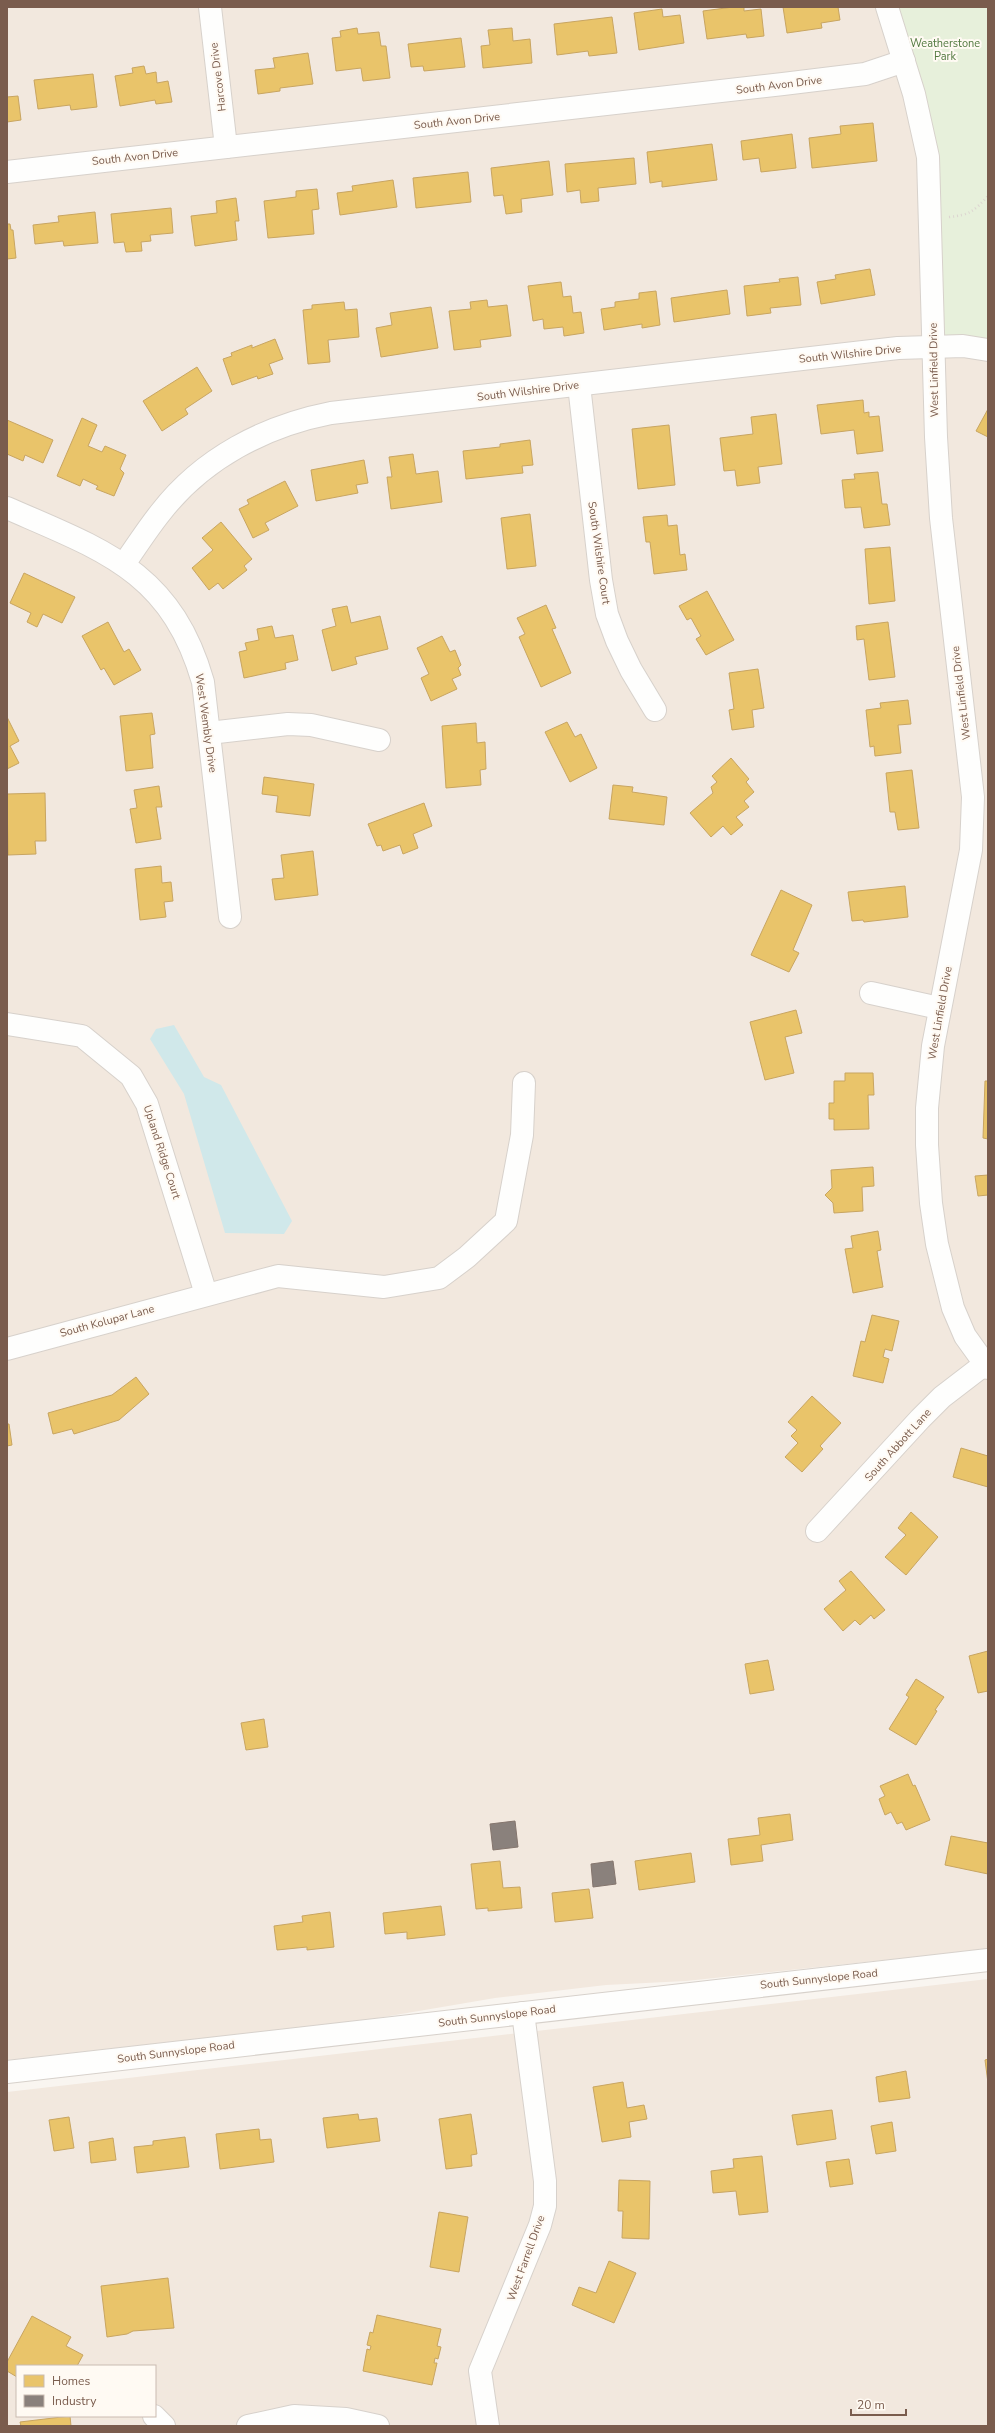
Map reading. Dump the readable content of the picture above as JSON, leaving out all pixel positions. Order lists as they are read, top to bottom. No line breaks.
{"streets":{"street":["Harcove Drive","South Avon Drive","South Wilshire Drive","West Linfield Drive","South Wilshire Court","West Wembly Drive","Upland Ridge Court","South Kolupar Lane","South Abbott Lane","South Sunnyslope Road","West Farrell Drive"]},"crossings":[["Harcove Drive","South Avon Drive"],["South Avon Drive","West Linfield Drive"],["South Wilshire Drive","West Linfield Drive"],["South Wilshire Drive","South Wilshire Court"],["South Wilshire Drive","West Wembly Drive"],["West Linfield Drive","South Abbott Lane"],["Upland Ridge Court","South Kolupar Lane"],["South Sunnyslope Road","West Farrell Drive"]],"parks":["Weatherstone Park"],"legend":["Homes","Industry"],"scale_bar":"20 m"}
